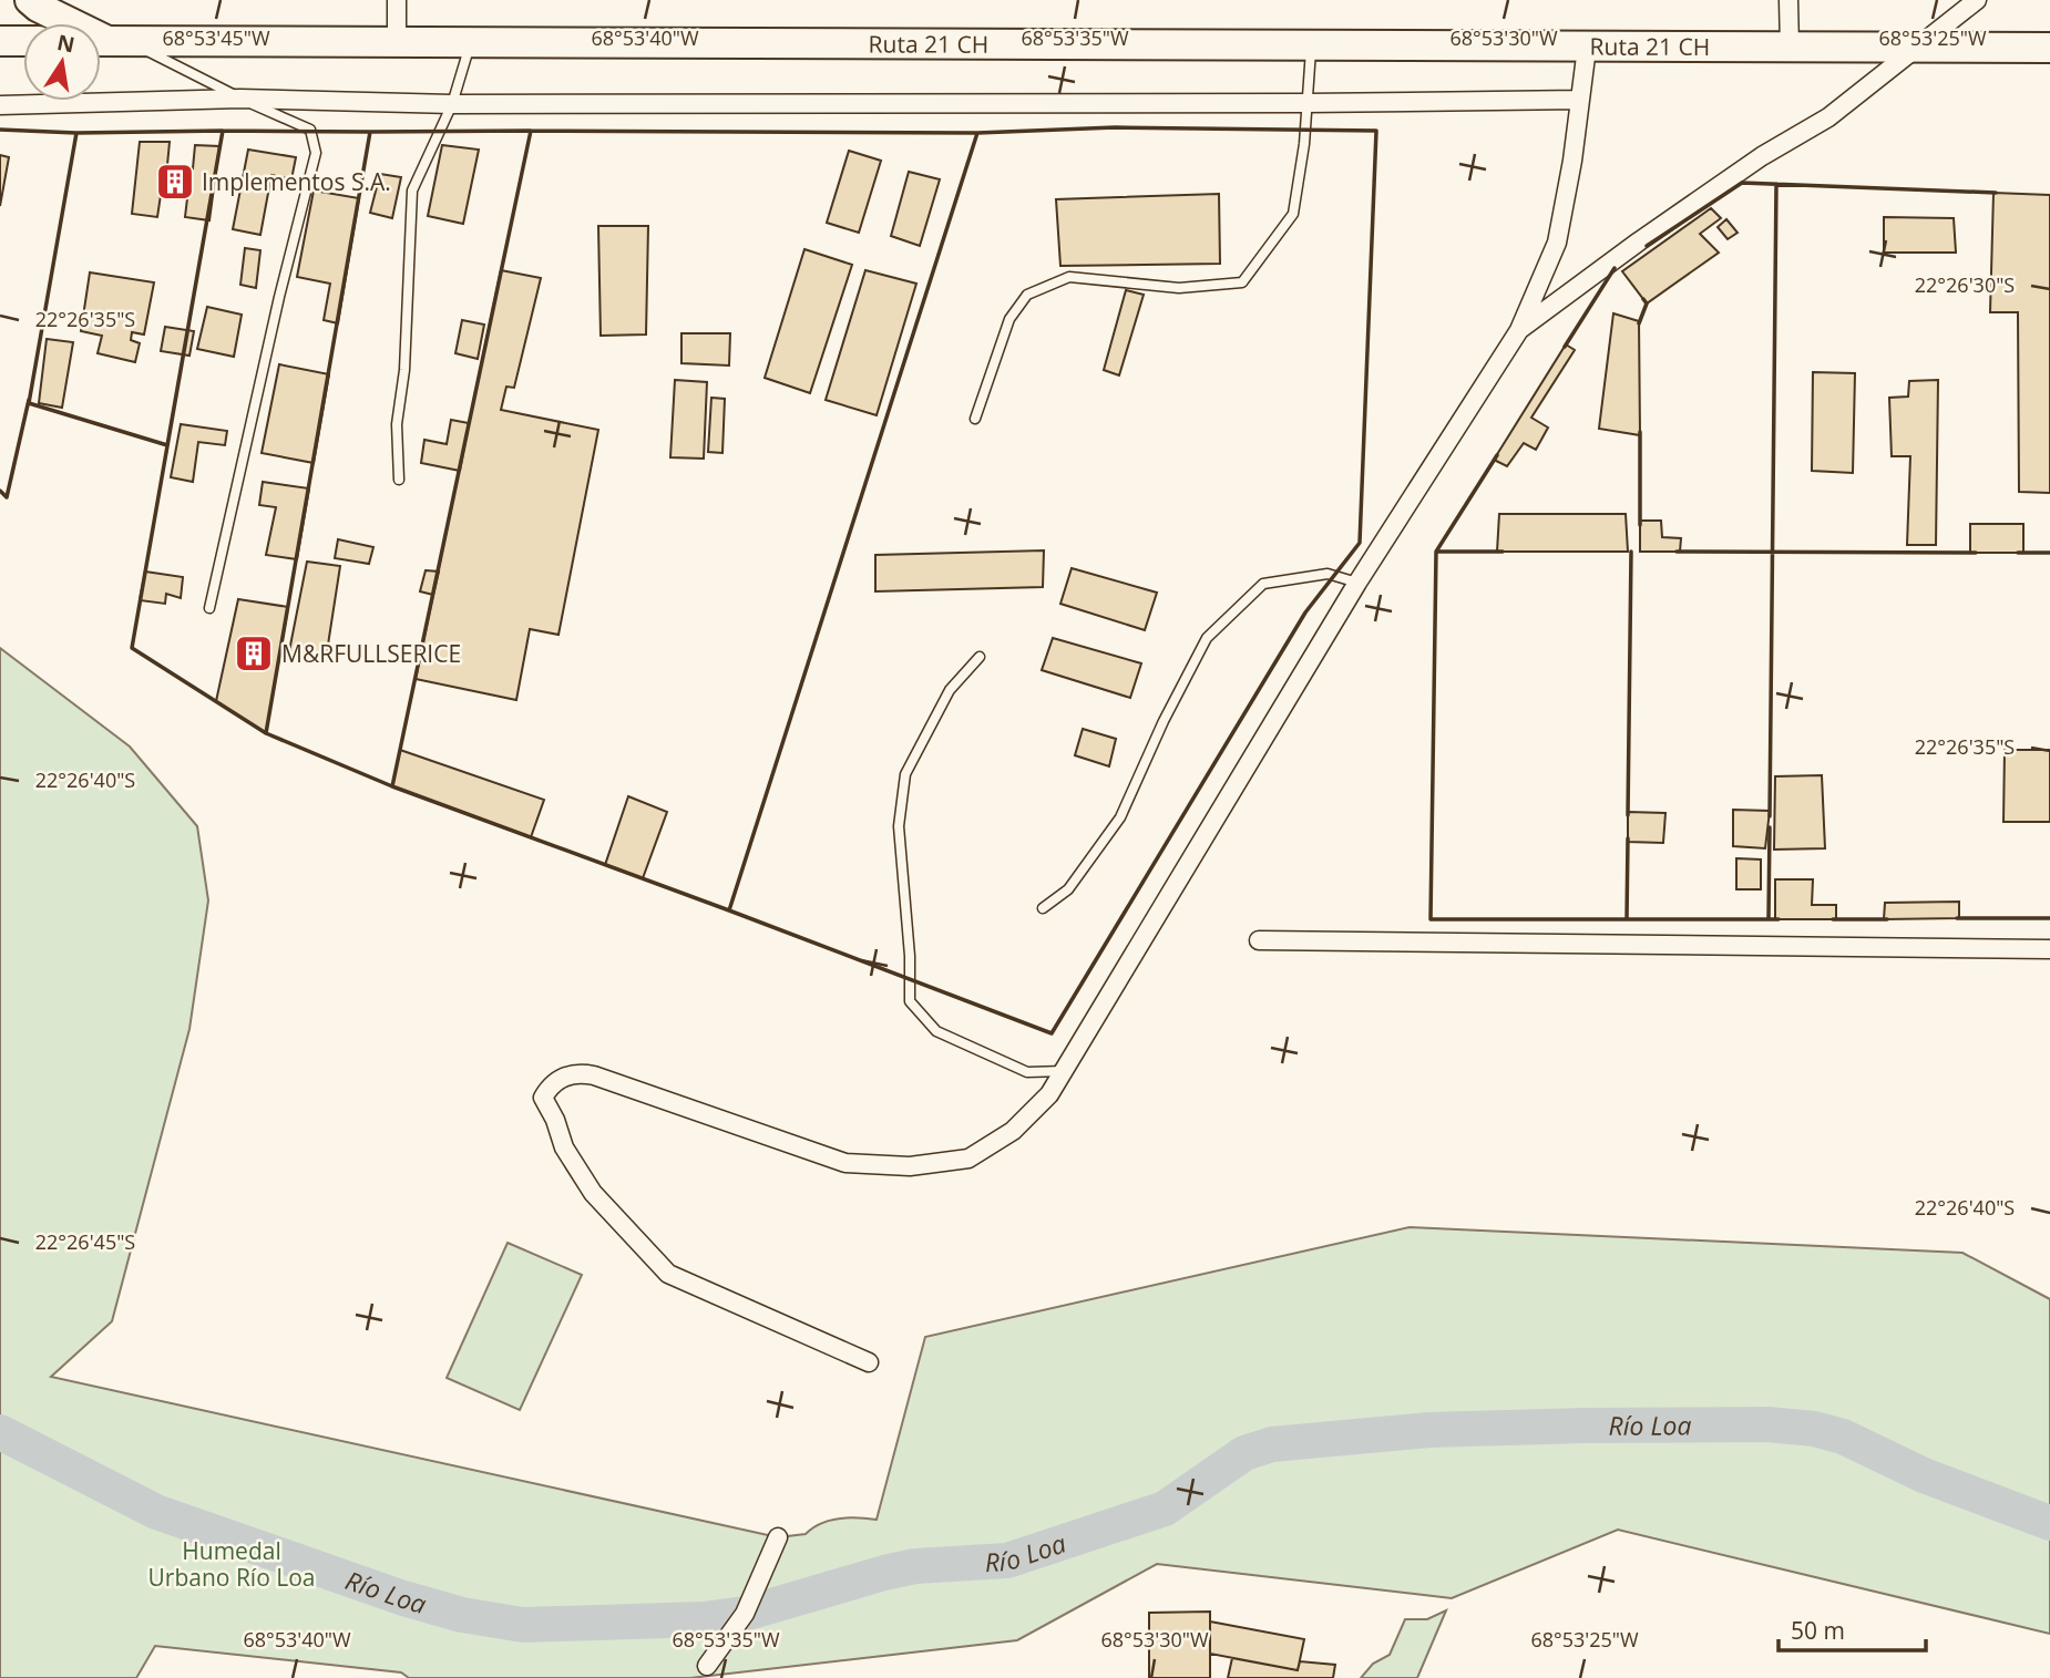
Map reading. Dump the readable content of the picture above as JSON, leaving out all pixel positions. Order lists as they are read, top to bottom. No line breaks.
{"streets":{"highway":["Ruta 21 CH"]},"water":["Río Loa"],"parks":["Humedal Urbano Río Loa"],"places":{"building":["Implementos S.A.","M&RFULLSERICE"]},"scale_bar":"50 m","north":"top","coordinates":["68°53'45\"W","68°53'40\"W","68°53'35\"W","68°53'30\"W","68°53'25\"W","22°26'30\"S","22°26'35\"S","22°26'40\"S","22°26'45\"S"]}
